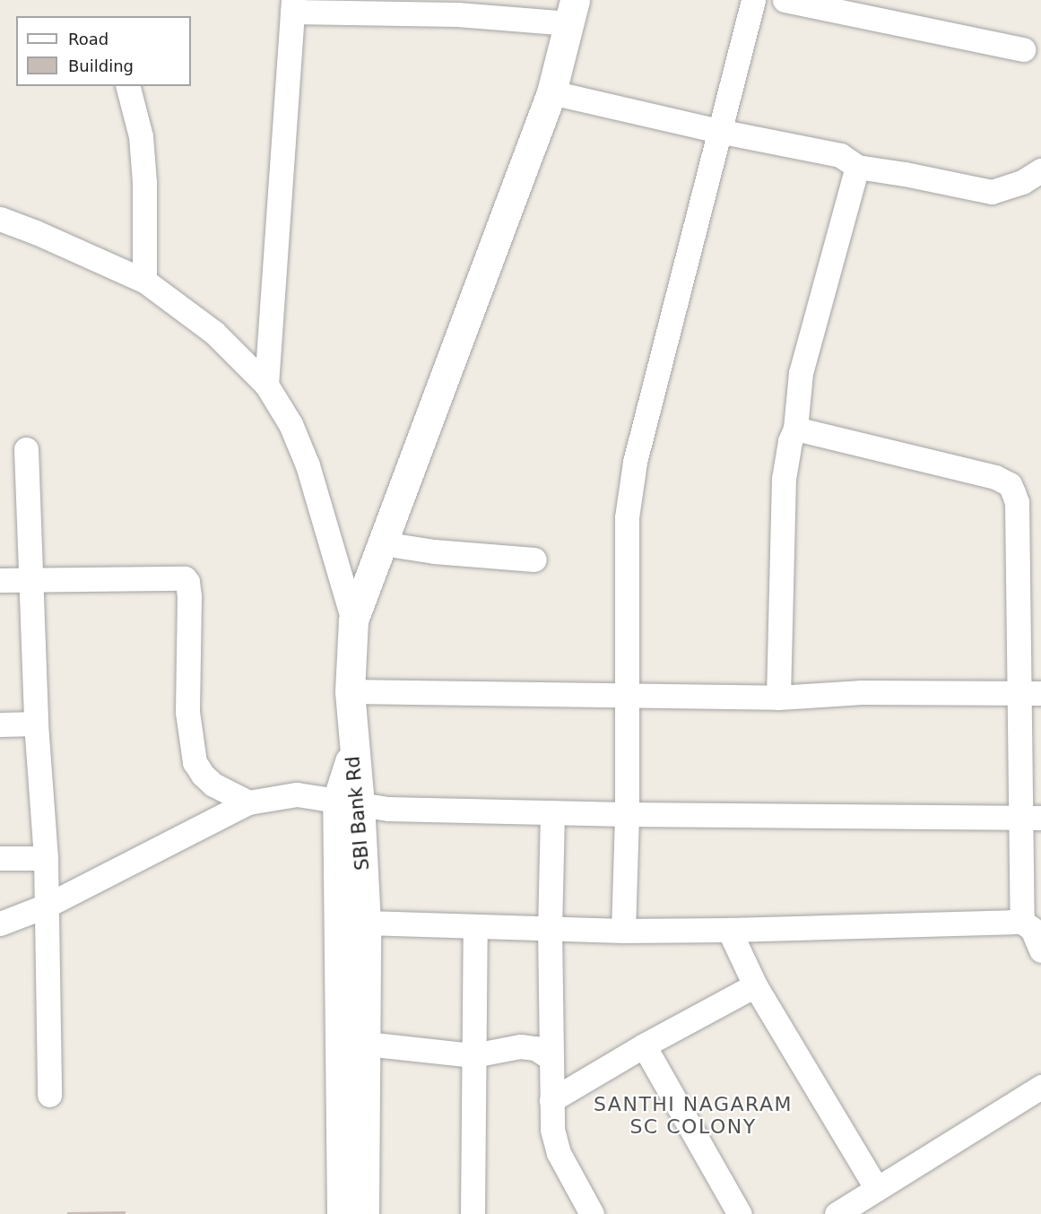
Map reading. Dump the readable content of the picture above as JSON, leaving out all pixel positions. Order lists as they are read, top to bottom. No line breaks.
{"streets":{"street":["SBI Bank Rd"]},"districts":["SANTHI NAGARAM SC COLONY"],"legend":["Road","Building"]}
